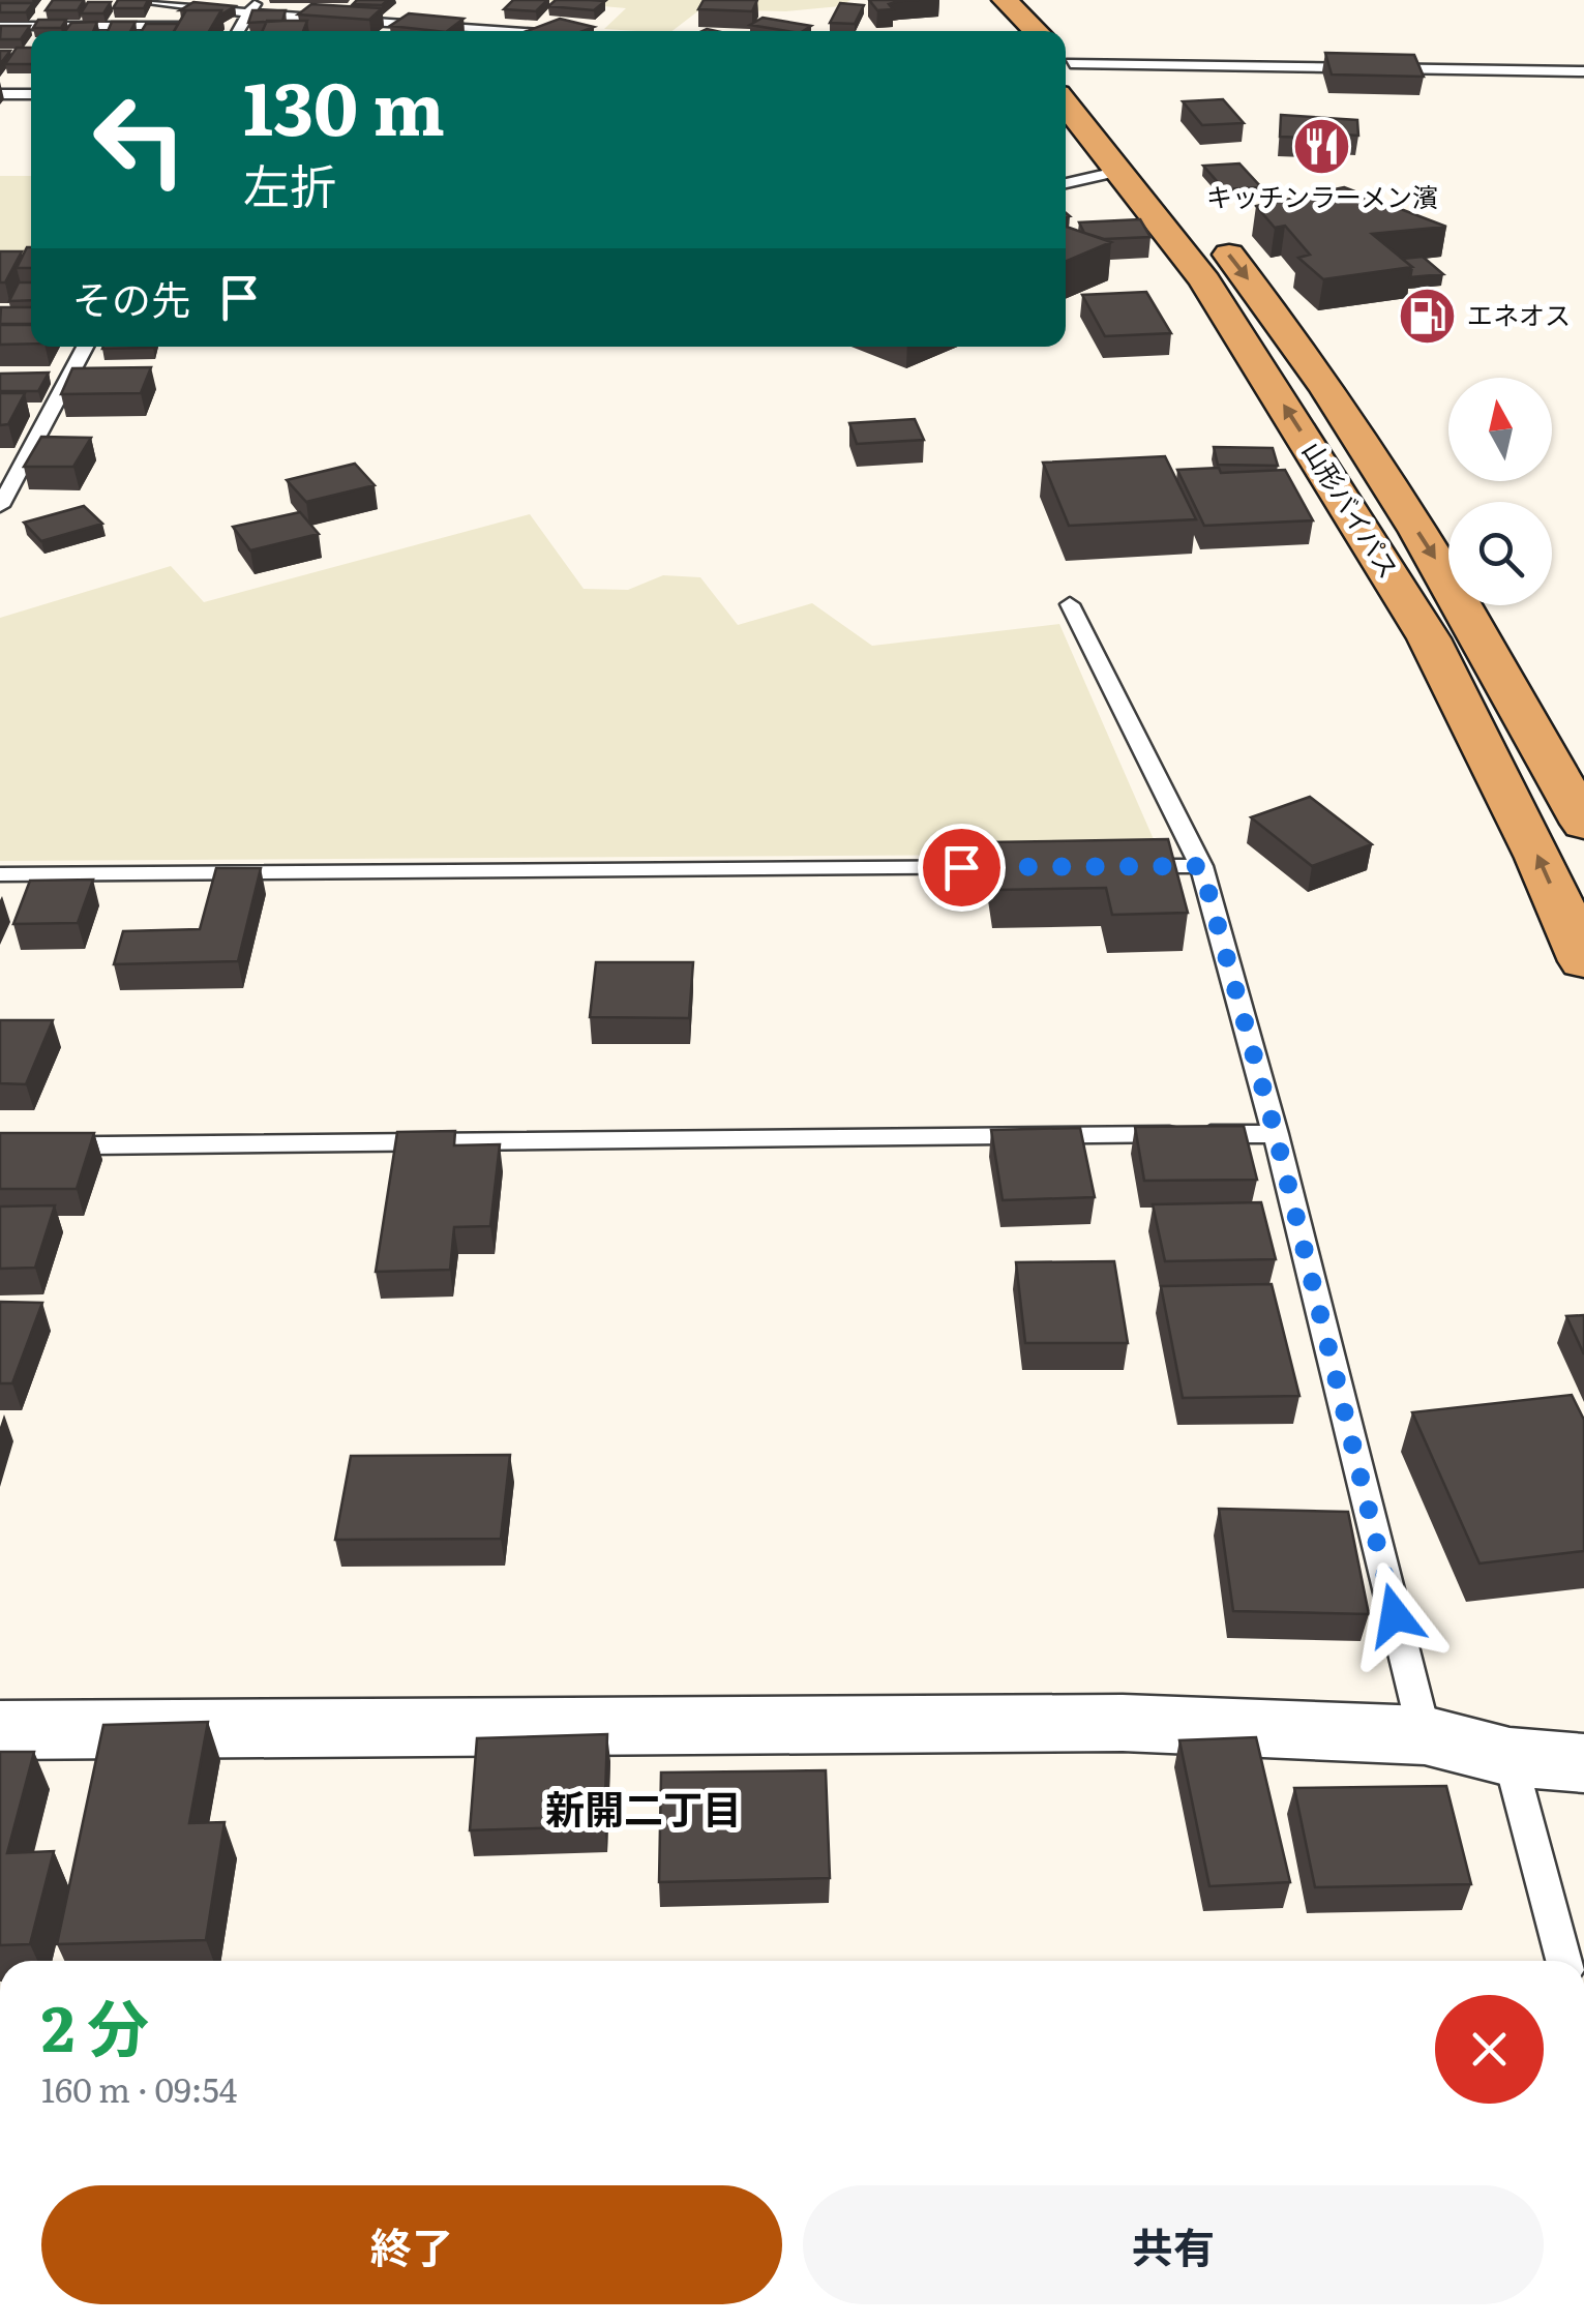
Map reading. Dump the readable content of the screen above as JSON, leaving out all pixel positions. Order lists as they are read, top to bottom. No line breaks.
{"streets":{"highway":["山形バイパス"]},"districts":["新開二丁目"],"places":{"restaurant":["キッチンラーメン濱"],"fuel station":["エネオス"]},"north":"top","page":{"turn":["130 m","左折"],"then":"その先","heading":["2 分","160 m · 09:54"],"buttons":["終了","共有"]}}
